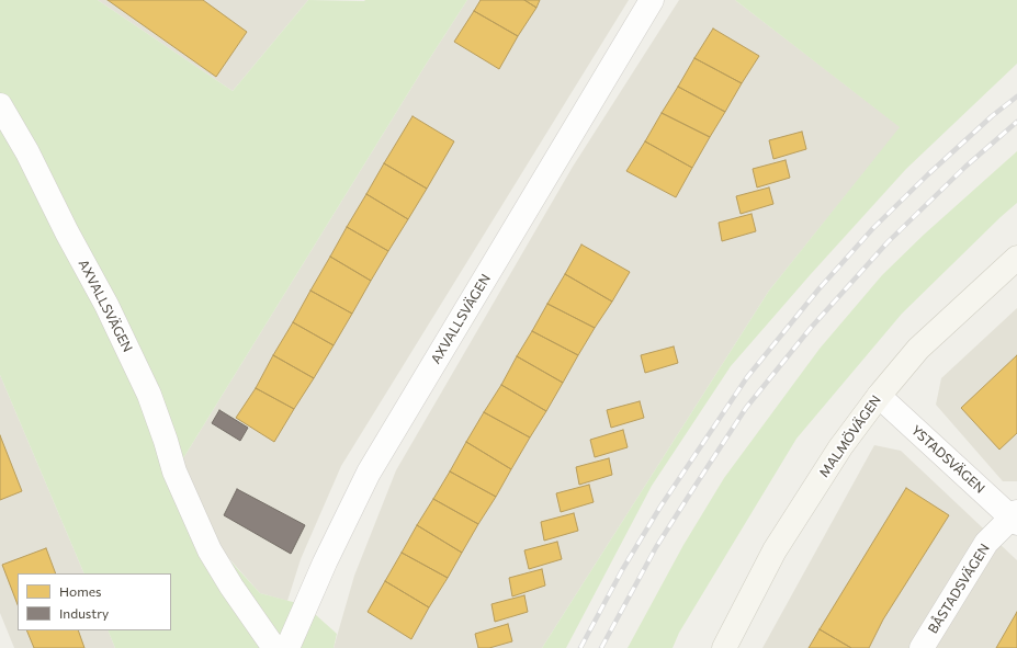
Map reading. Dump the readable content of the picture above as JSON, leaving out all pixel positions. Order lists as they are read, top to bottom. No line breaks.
{"streets":{"street":["AXVALLSVÄGEN","MALMÖVÄGEN","YSTADSVÄGEN","BÅSTADSVÄGEN"]},"crossings":[["MALMÖVÄGEN","YSTADSVÄGEN"],["YSTADSVÄGEN","BÅSTADSVÄGEN"]],"legend":["Homes","Industry"]}
